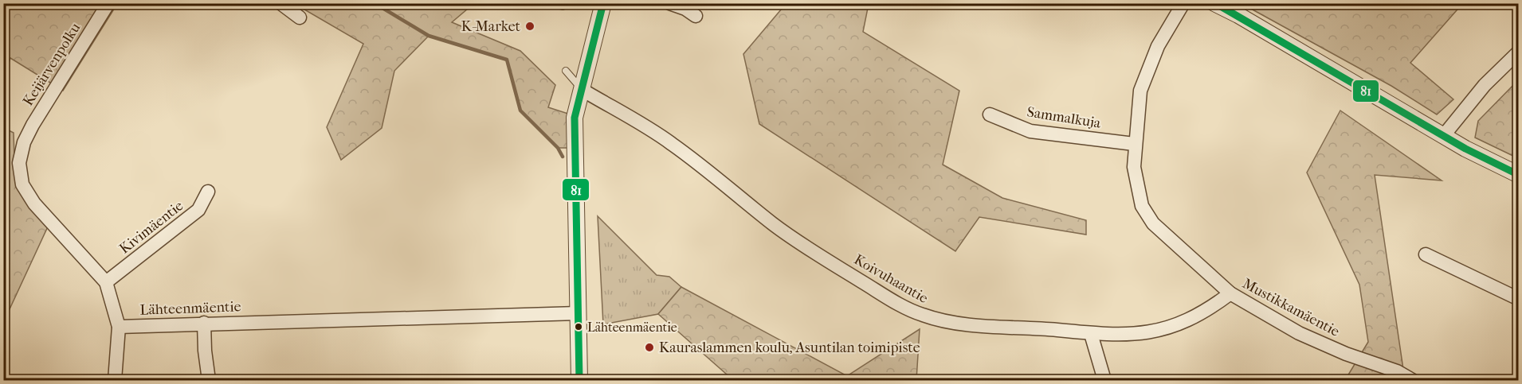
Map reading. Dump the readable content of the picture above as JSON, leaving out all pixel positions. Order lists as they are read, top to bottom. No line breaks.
{"streets":{"street":["Keijärvenpolku","Sammalkuja","Kivimäentie","Koivuhaantie","Mustikkamäentie","Lähteenmäentie"]},"crossings":[["Keijärvenpolku","Kivimäentie"],["Sammalkuja","Mustikkamäentie"],["Koivuhaantie","Mustikkamäentie"]],"places":["K-Market","Lähteenmäentie","Kauraslammen koulu, Asuntilan toimipiste"],"lines":["transit line 81"]}
